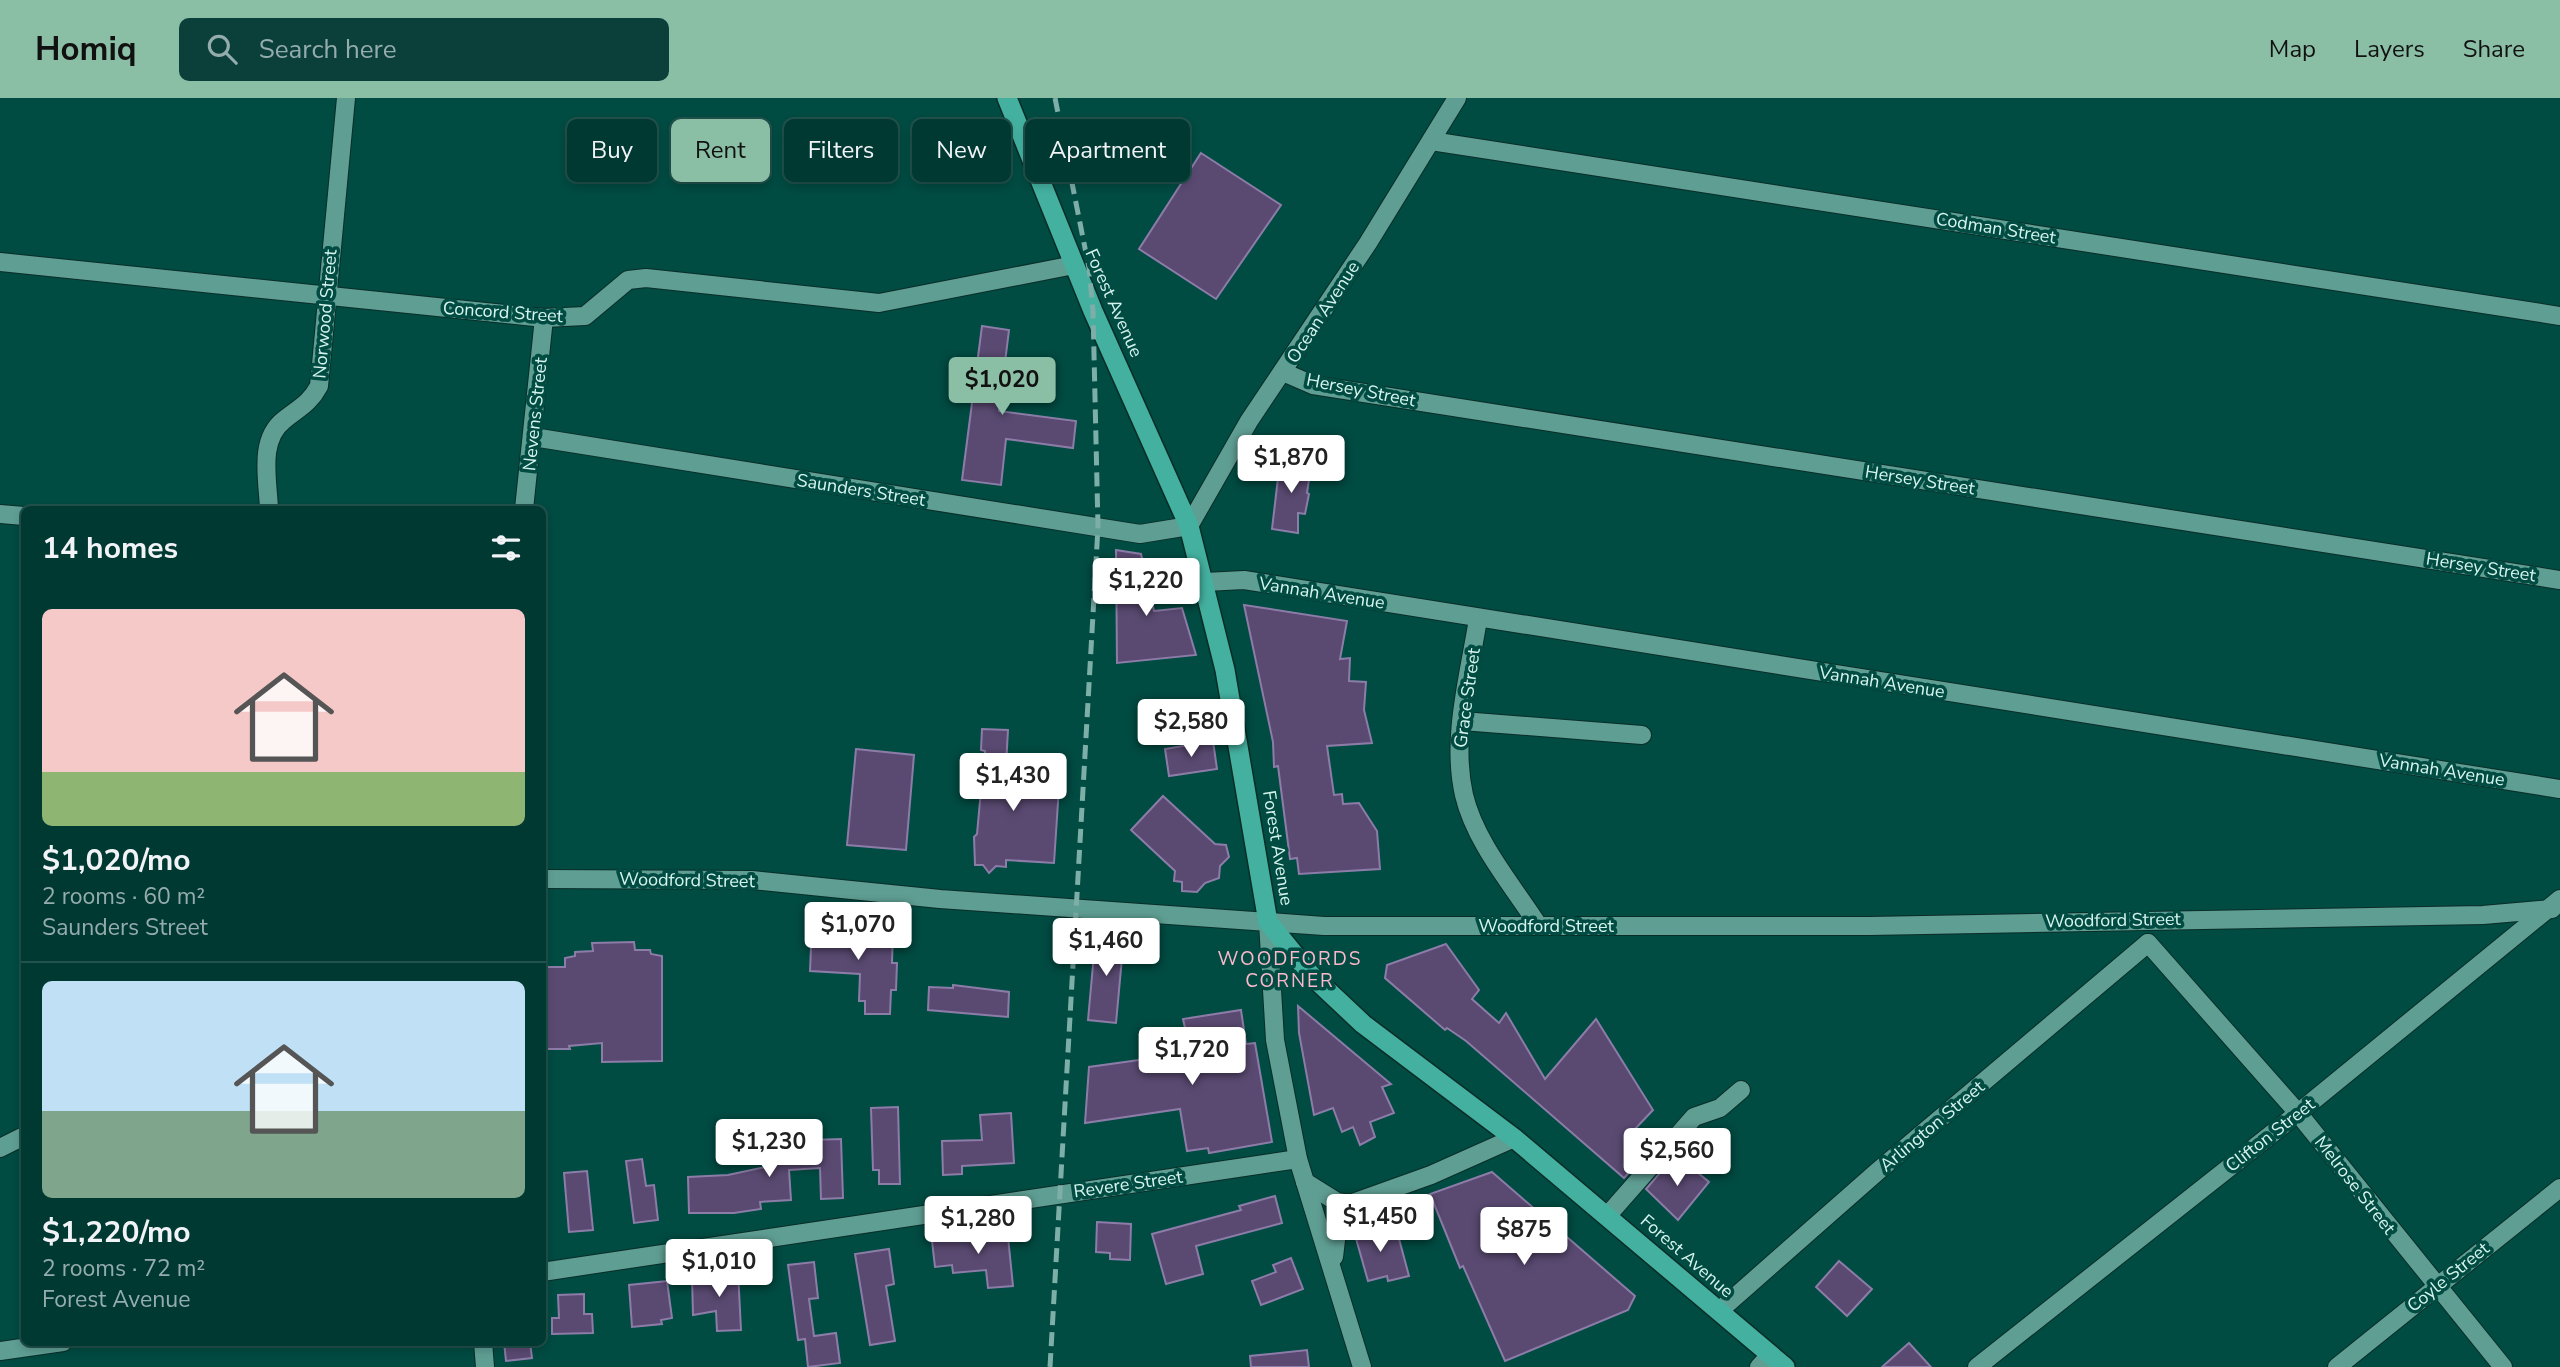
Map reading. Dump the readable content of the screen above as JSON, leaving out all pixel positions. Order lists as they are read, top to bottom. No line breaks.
{"streets":{"highway":["Forest Avenue"],"street":["Codman Street","Concord Street","Ocean Avenue","Norwood Street","Hersey Street","Nevens Street","Saunders Street","Vannah Avenue","Grace Street","Woodford Street","Arlington Street","Clifton Street","Revere Street","Melrose Street","Coyle Street"]},"crossings":[["Codman Street","Ocean Avenue"],["Forest Avenue","Concord Street"],["Forest Avenue","Ocean Avenue"],["Forest Avenue","Saunders Street"],["Forest Avenue","Vannah Avenue"],["Forest Avenue","Woodford Street"],["Forest Avenue","Arlington Street"],["Concord Street","Norwood Street"],["Concord Street","Nevens Street"],["Ocean Avenue","Hersey Street"],["Ocean Avenue","Saunders Street"],["Nevens Street","Saunders Street"],["Vannah Avenue","Grace Street"],["Grace Street","Woodford Street"],["Woodford Street","Clifton Street"],["Arlington Street","Melrose Street"],["Clifton Street","Melrose Street"],["Melrose Street","Coyle Street"]],"districts":["WOODFORDS CORNER"],"page":{"header":"Homiq","search":"Search here","nav":["Map","Layers","Share"],"chip":["Buy","Rent","Filters","New","Apartment"],"price":["$1,020","$1,870","$1,220","$2,580","$1,430","$1,070","$1,460","$1,720","$1,230","$2,560","$1,450","$1,280","$875","$1,010"],"heading":"14 homes","list":[{"name":"$1,020/mo","note":"2 rooms · 60 m² · Saunders Street"},{"name":"$1,220/mo","note":"2 rooms · 72 m² · Forest Avenue"}]}}
